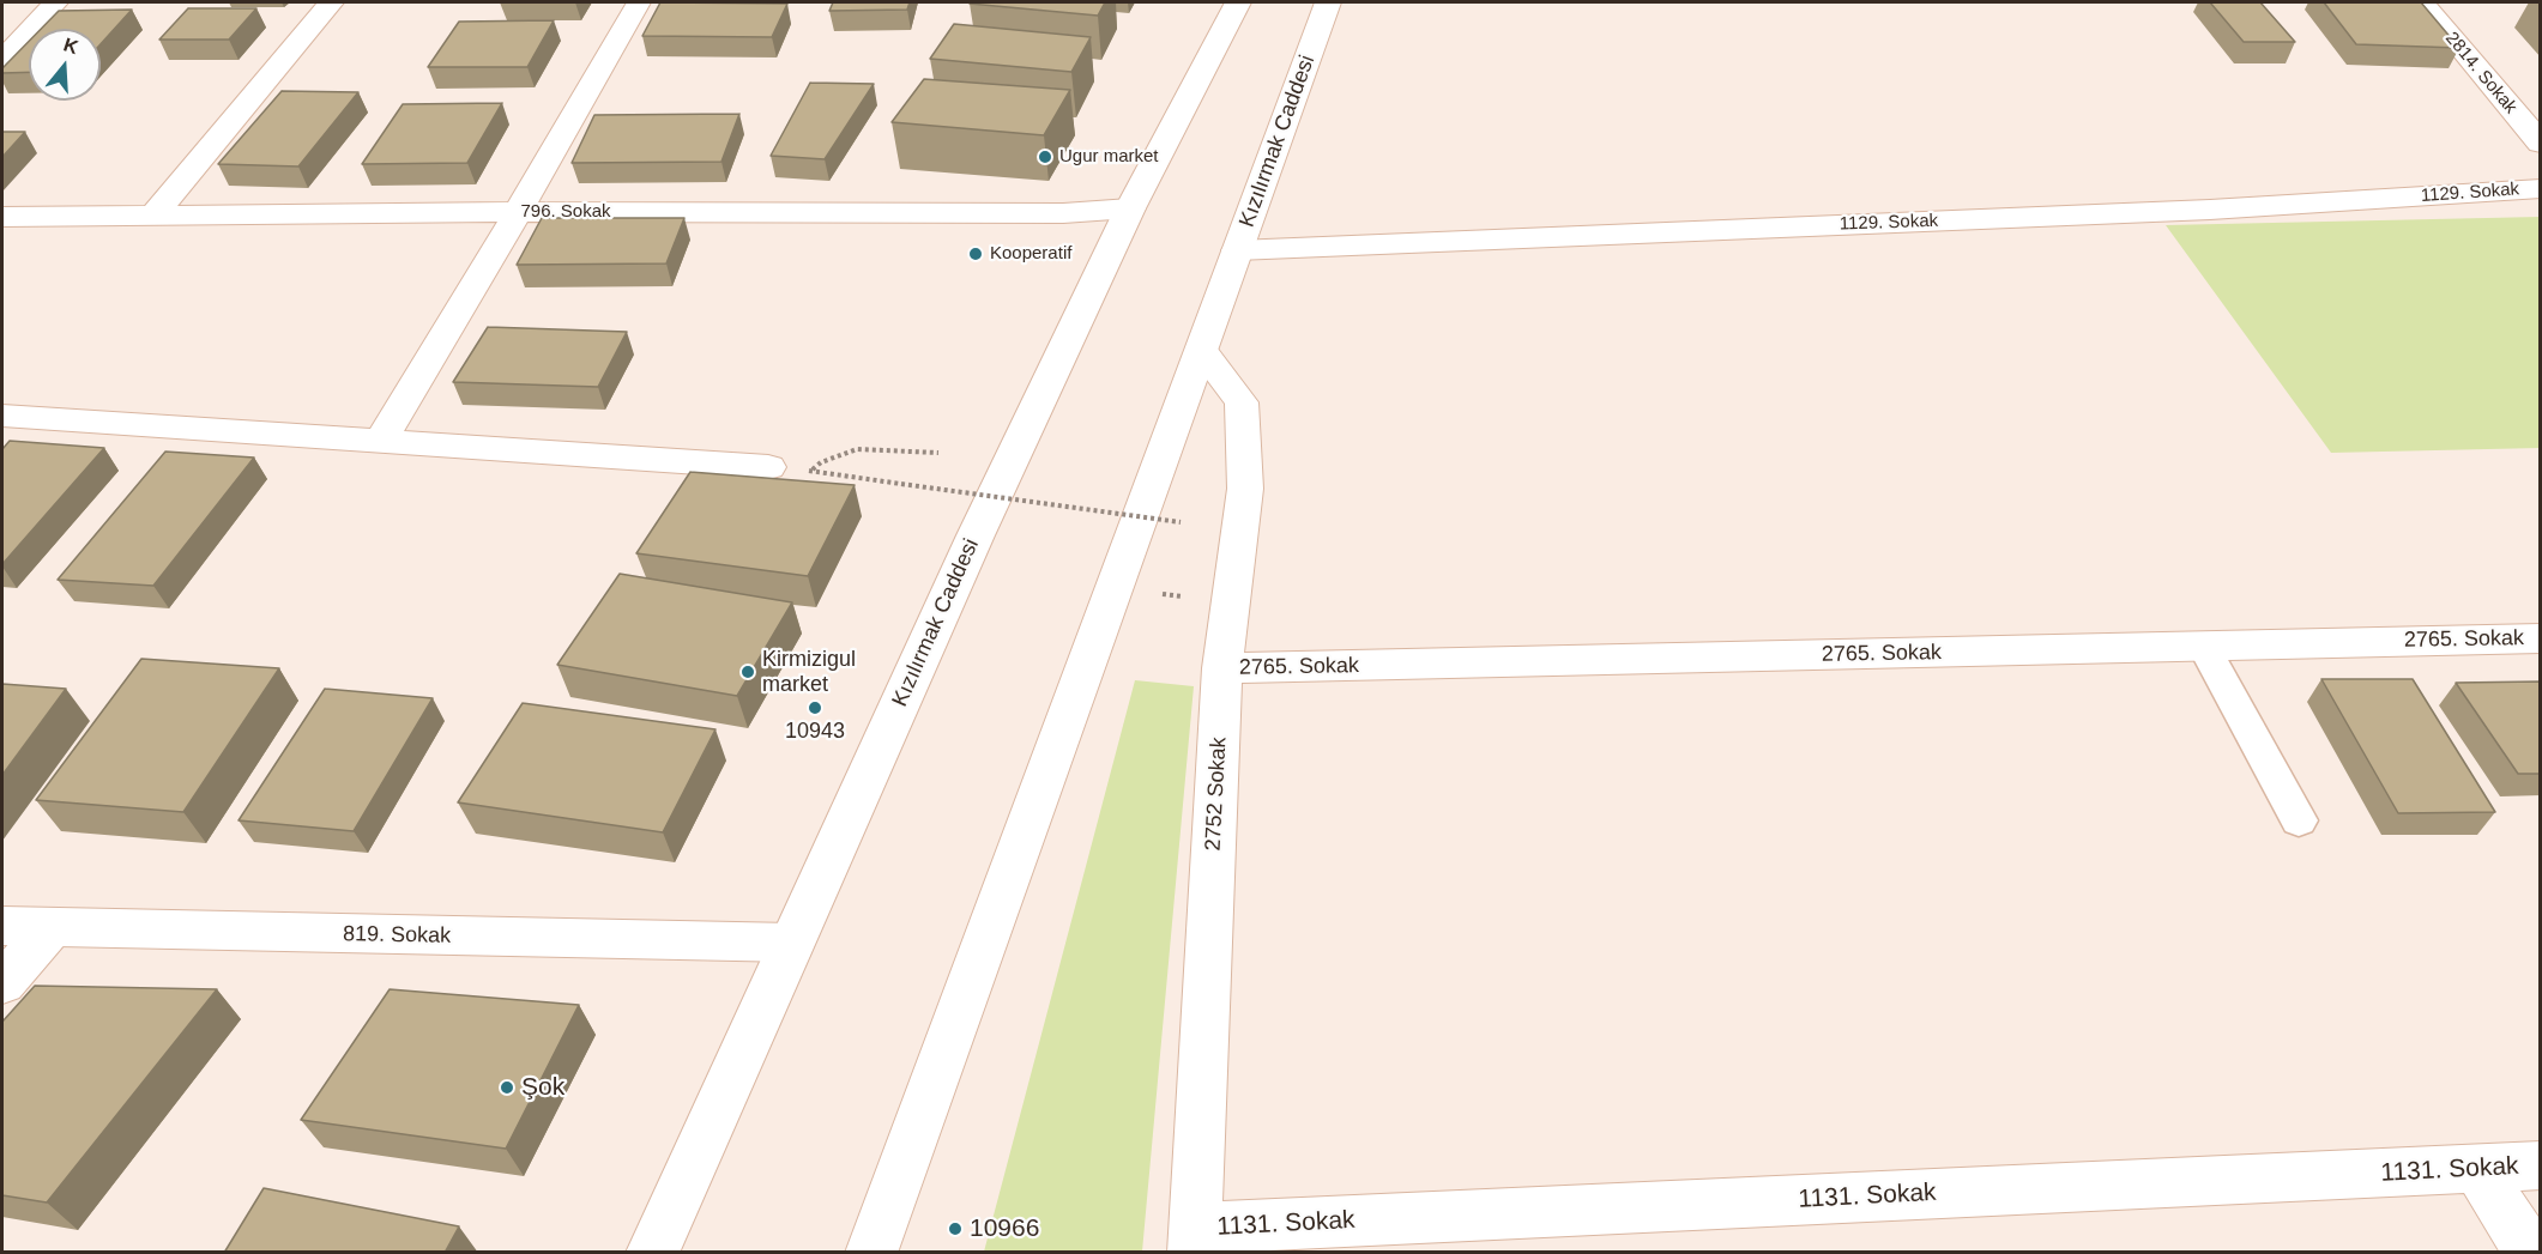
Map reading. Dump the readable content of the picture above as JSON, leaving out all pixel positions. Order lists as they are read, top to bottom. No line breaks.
{"streets":{"street":["2814. Sokak","Kızılırmak Caddesi","1129. Sokak","796. Sokak","2765. Sokak","2752 Sokak","819. Sokak","1131. Sokak"]},"crossings":[["Kızılırmak Caddesi","1129. Sokak"],["Kızılırmak Caddesi","796. Sokak"],["Kızılırmak Caddesi","2752 Sokak"],["Kızılırmak Caddesi","819. Sokak"],["2765. Sokak","2752 Sokak"],["2752 Sokak","1131. Sokak"]],"places":["Ugur market","Kooperatif","Kirmizigul market","10943","Şok","10966"],"north":"top"}
